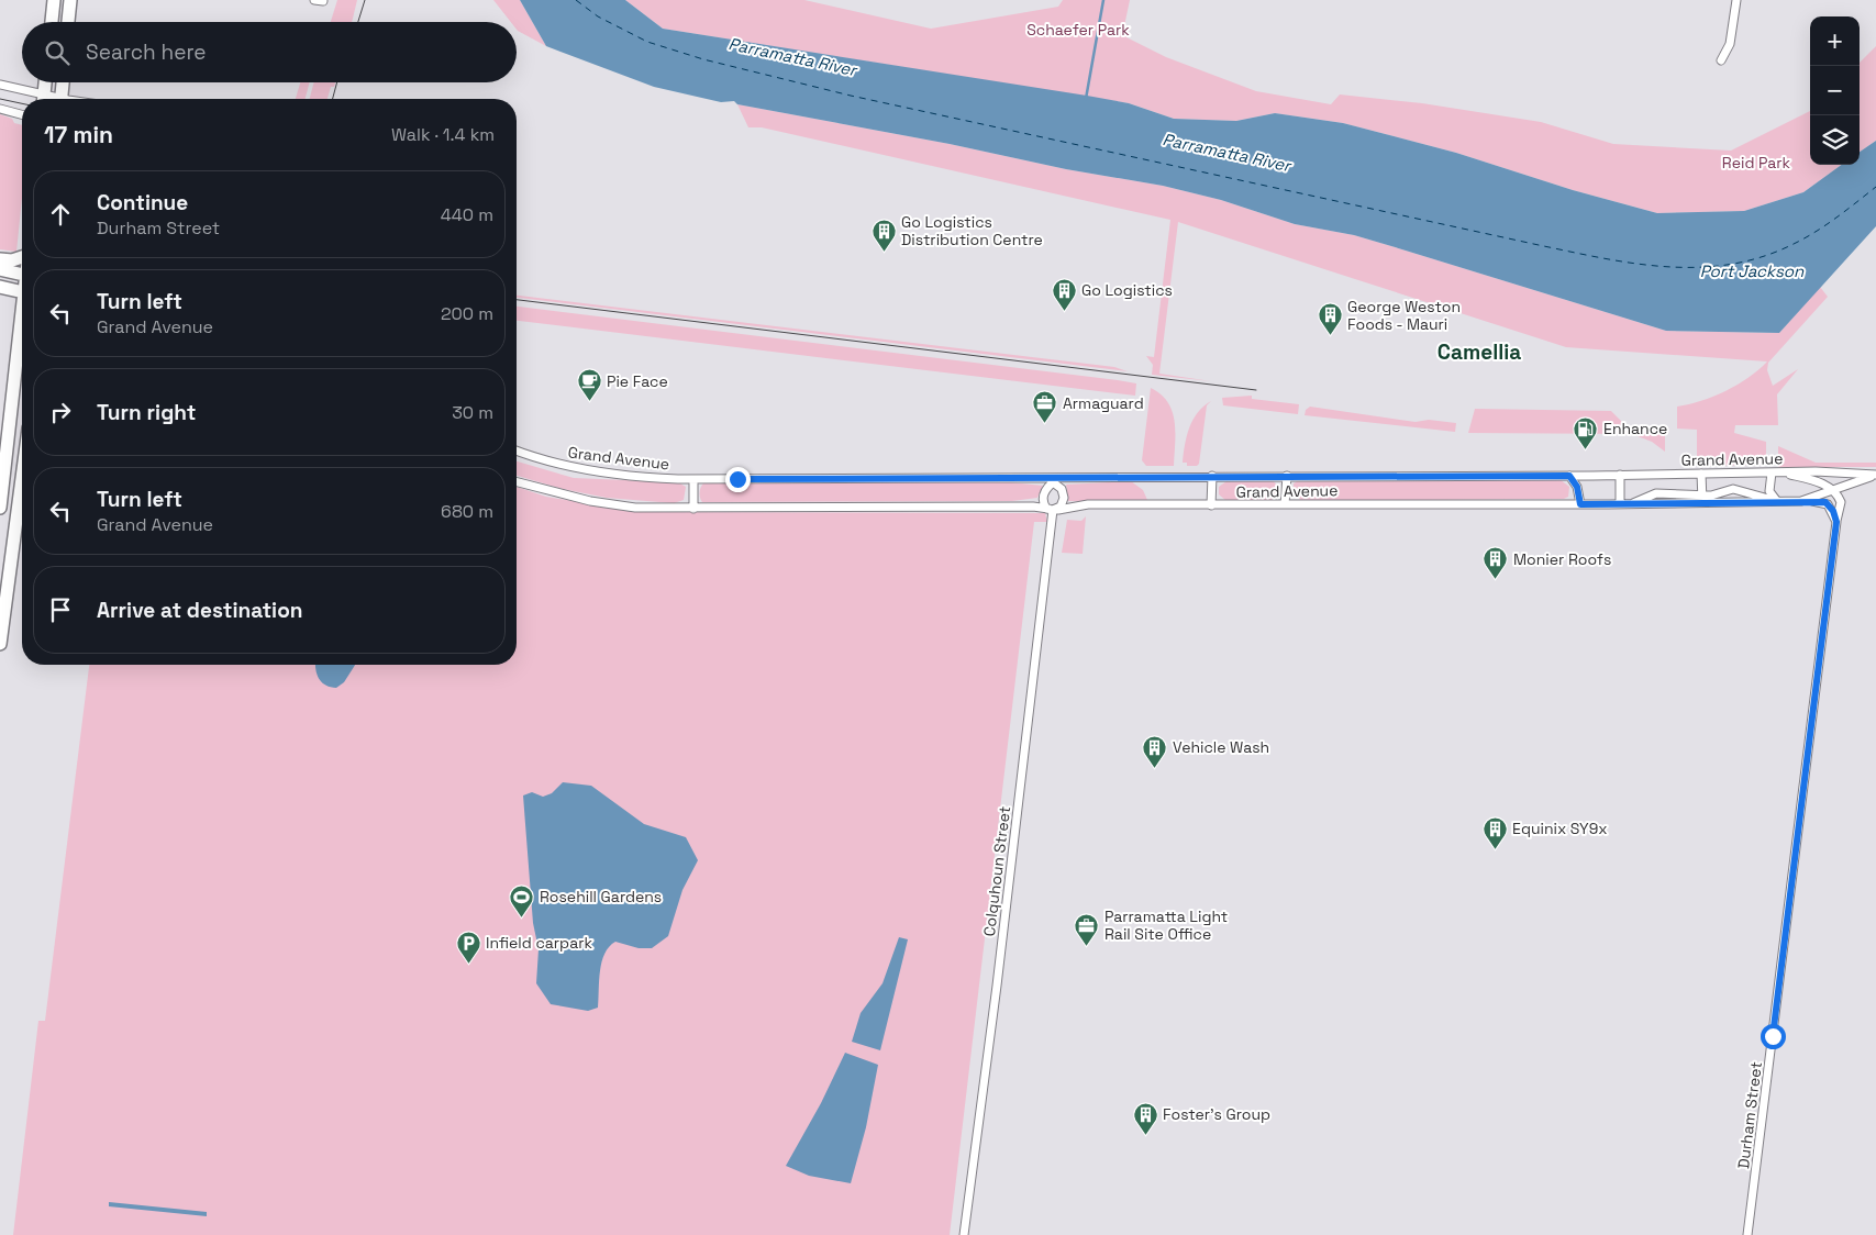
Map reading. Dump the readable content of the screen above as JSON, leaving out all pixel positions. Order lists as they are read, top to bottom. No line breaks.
{"streets":{"street":["Grand Avenue","Colquhoun Street","Durham Street"]},"crossings":[["Grand Avenue","Colquhoun Street"],["Grand Avenue","Durham Street"]],"districts":["Camellia"],"water":["Parramatta River","Port Jackson"],"parks":["Schaefer Park","Reid Park"],"places":{"building":["Go Logistics Distribution Centre","Go Logistics","George Weston Foods - Mauri","Monier Roofs","Vehicle Wash","Equinix SY9x","Foster's Group"],"cafe":["Pie Face"],"office":["Armaguard","Parramatta Light Rail Site Office"],"fuel station":["Enhance"],"sports":["Rosehill Gardens"],"parking":["Infield carpark"]},"page":{"map_buttons":["+","−"],"search":"Search here","heading":["17 min","Walk · 1.4 km"],"list":[["Continue","Durham Street","440 m"],["Turn left","Grand Avenue","200 m"],["Turn right","30 m"],["Turn left","Grand Avenue","680 m"],"Arrive at destination"]}}
